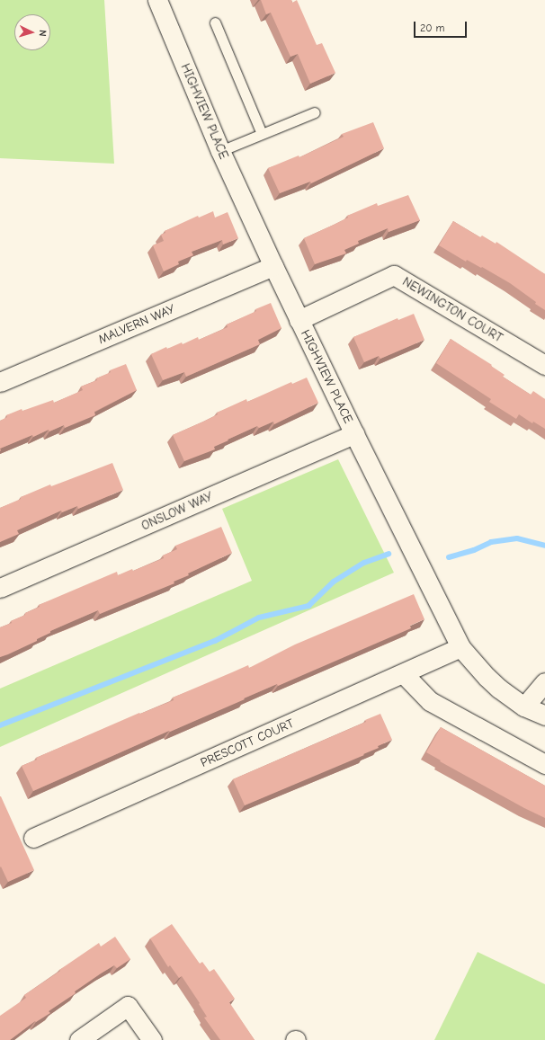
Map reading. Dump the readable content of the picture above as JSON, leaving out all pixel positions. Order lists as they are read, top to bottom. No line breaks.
{"streets":{"street":["HIGHVIEW PLACE","NEWINGTON COURT","MALVERN WAY","ONSLOW WAY","PRESCOTT COURT"]},"crossings":[["HIGHVIEW PLACE","NEWINGTON COURT"],["HIGHVIEW PLACE","MALVERN WAY"],["HIGHVIEW PLACE","ONSLOW WAY"],["HIGHVIEW PLACE","PRESCOTT COURT"]],"scale_bar":"20 m","north":"right"}
